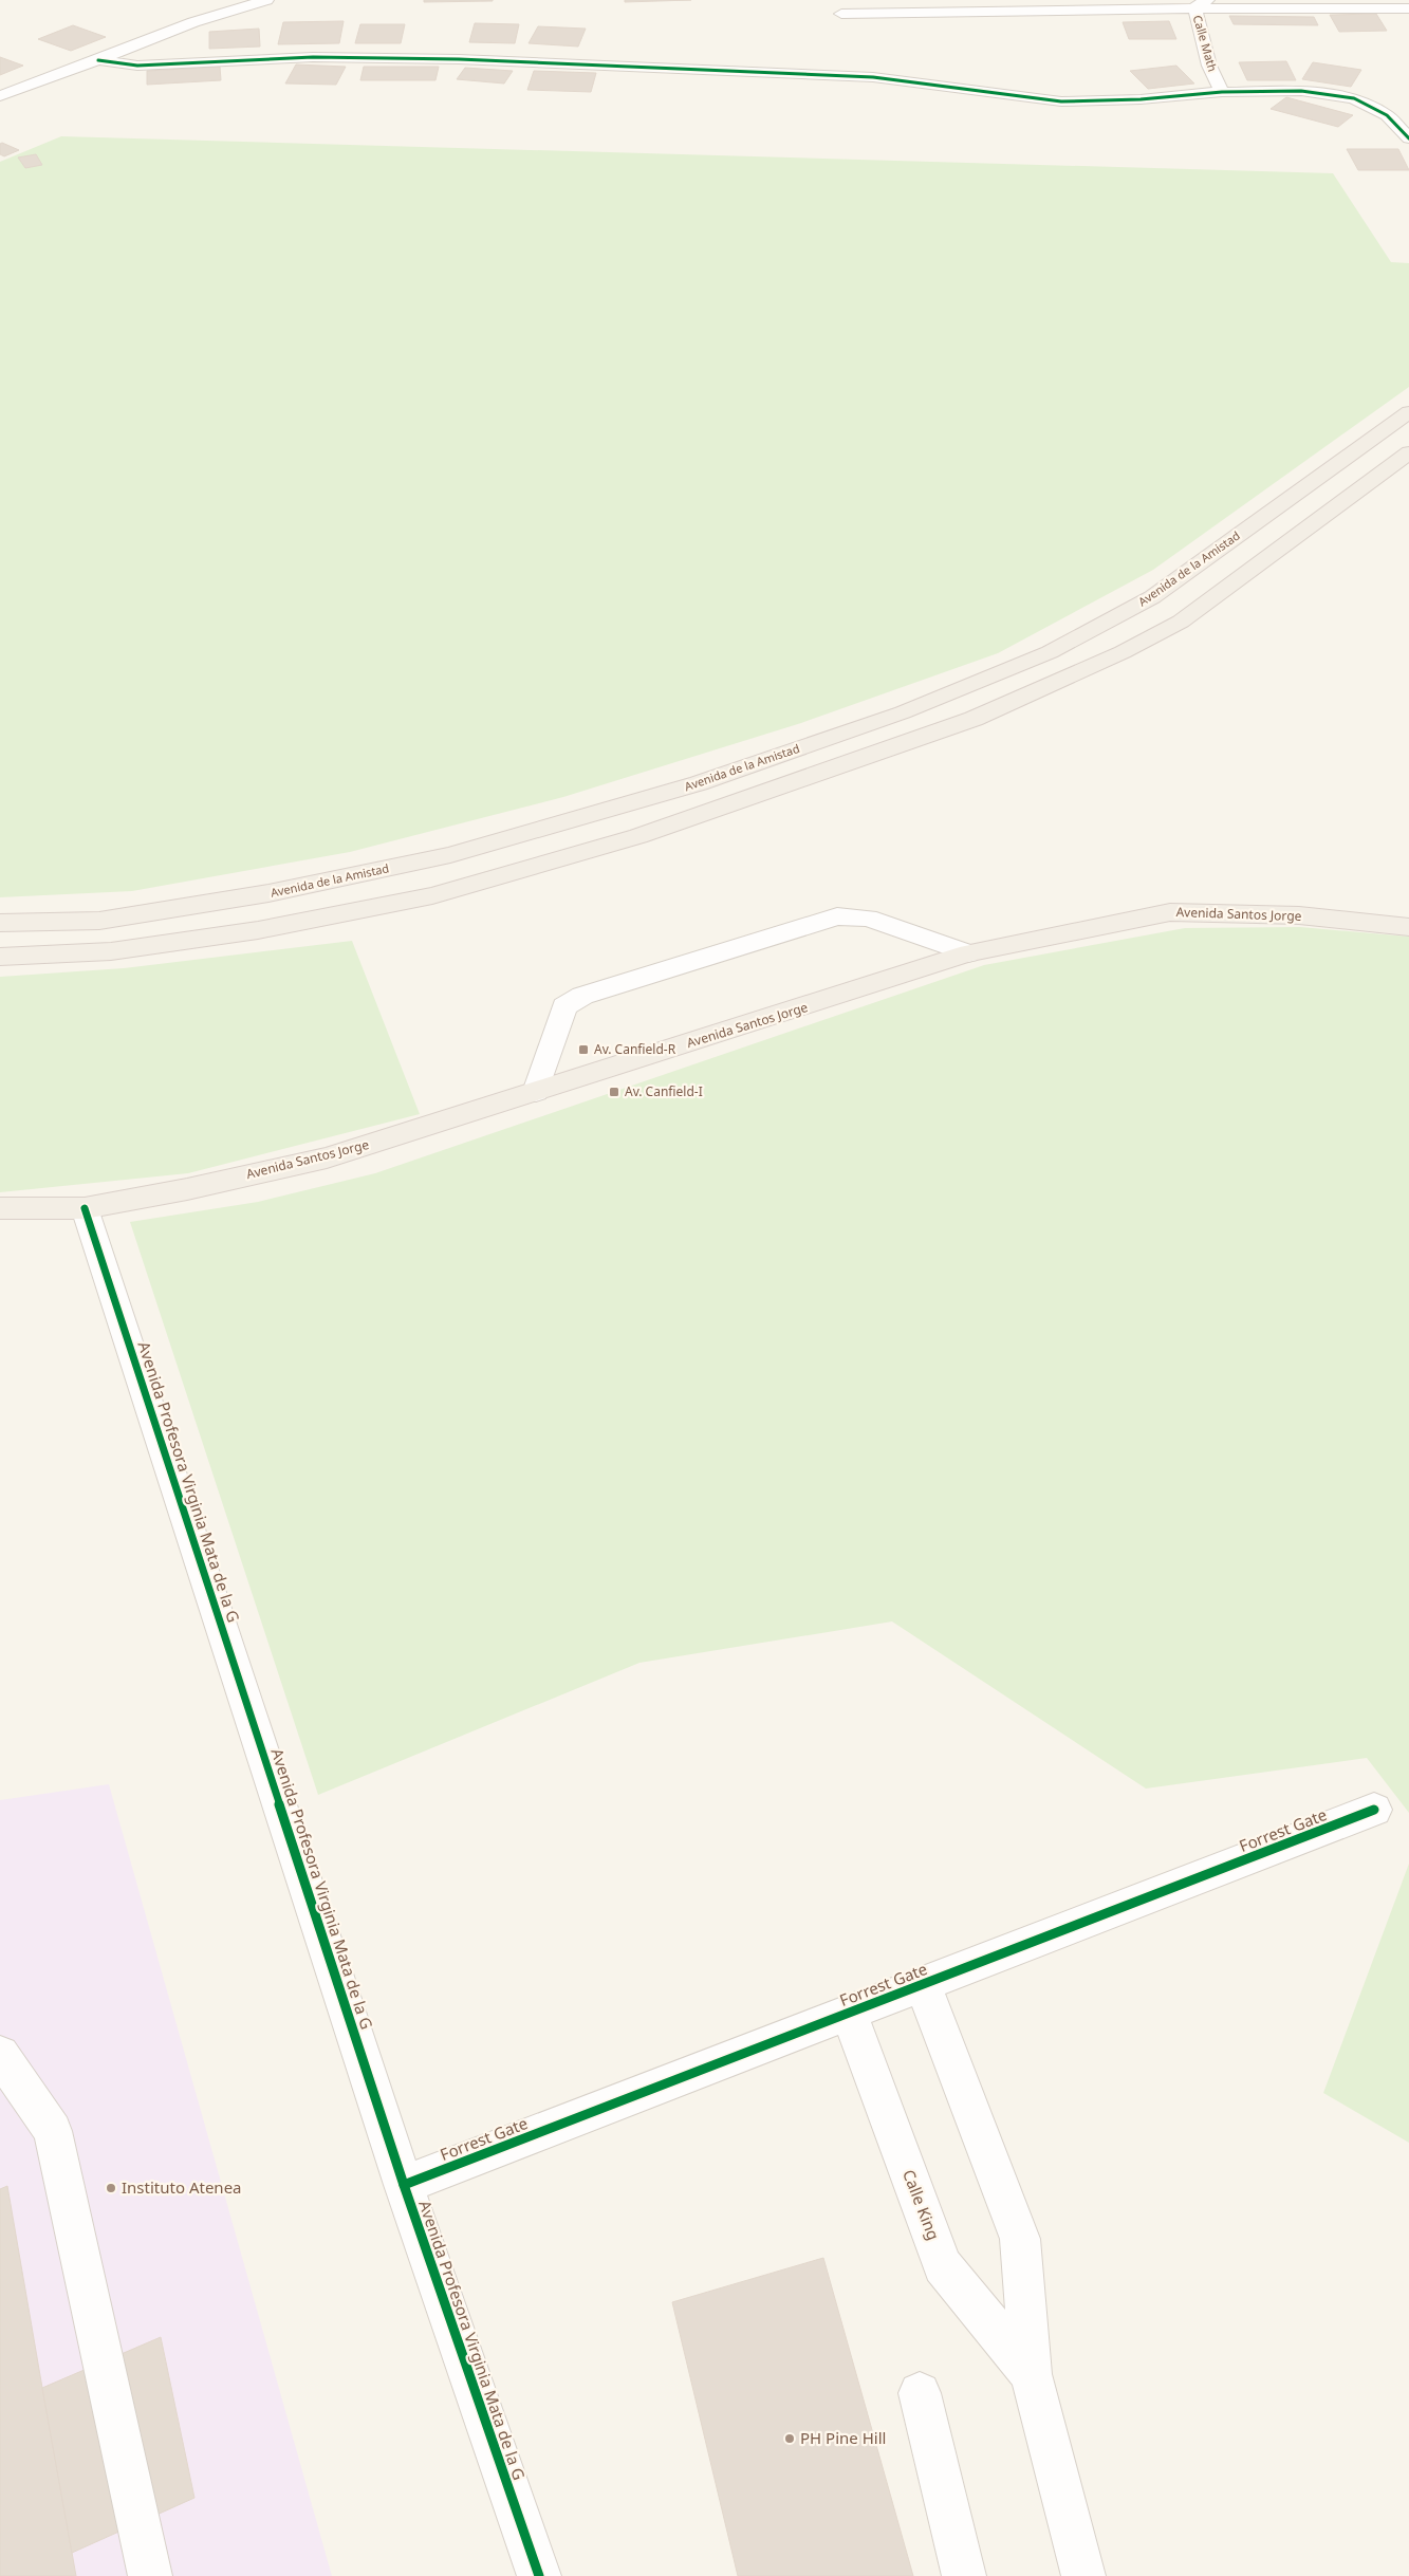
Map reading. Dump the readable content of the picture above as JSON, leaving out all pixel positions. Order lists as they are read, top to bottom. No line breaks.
{"streets":{"main road":["Avenida de la Amistad","Avenida Santos Jorge"],"street":["Calle Math","Avenida Profesora Virginia Mata de la G","Forrest Gate","Calle King"]},"crossings":[["Avenida Santos Jorge","Avenida Profesora Virginia Mata de la G"],["Avenida Profesora Virginia Mata de la G","Forrest Gate"],["Forrest Gate","Calle King"]],"places":{"transit":["Av. Canfield-R","Av. Canfield-I"],"other":["Instituto Atenea","PH Pine Hill"]}}
